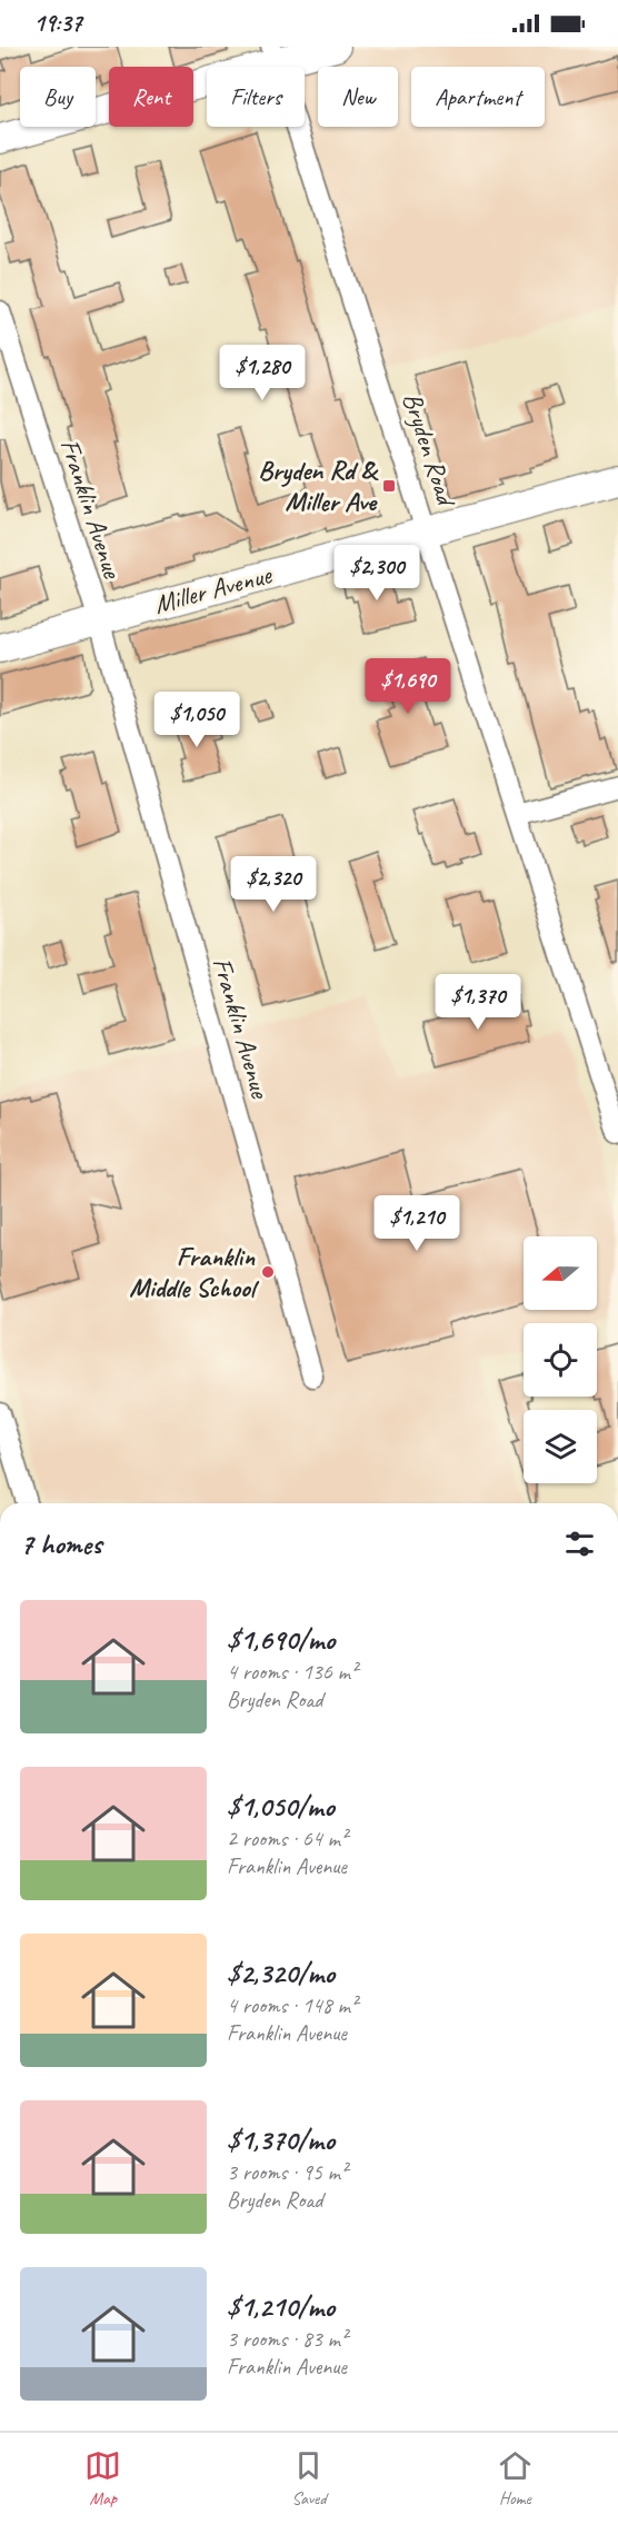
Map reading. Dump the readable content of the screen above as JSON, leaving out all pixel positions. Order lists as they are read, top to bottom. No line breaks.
{"streets":{"street":["Bryden Road","Franklin Avenue","Miller Avenue"]},"crossings":[["Bryden Road","Miller Avenue"],["Franklin Avenue","Miller Avenue"]],"places":{"transit":["Bryden Rd & Miller Ave"],"other":["Franklin Middle School"]},"north":"left","page":{"status":"19:37","chip":["Buy","Rent","Filters","New","Apartment"],"price":["$1,280","$2,300","$1,690","$1,050","$2,320","$1,370","$1,210"],"heading":"7 homes","list":[{"name":"$1,690/mo","note":"4 rooms · 136 m² · Bryden Road"},{"name":"$1,050/mo","note":"2 rooms · 64 m² · Franklin Avenue"},{"name":"$2,320/mo","note":"4 rooms · 148 m² · Franklin Avenue"},{"name":"$1,370/mo","note":"3 rooms · 95 m² · Bryden Road"},{"name":"$1,210/mo","note":"3 rooms · 83 m² · Franklin Avenue"}],"tabs":["Map","Saved","Home"]}}
